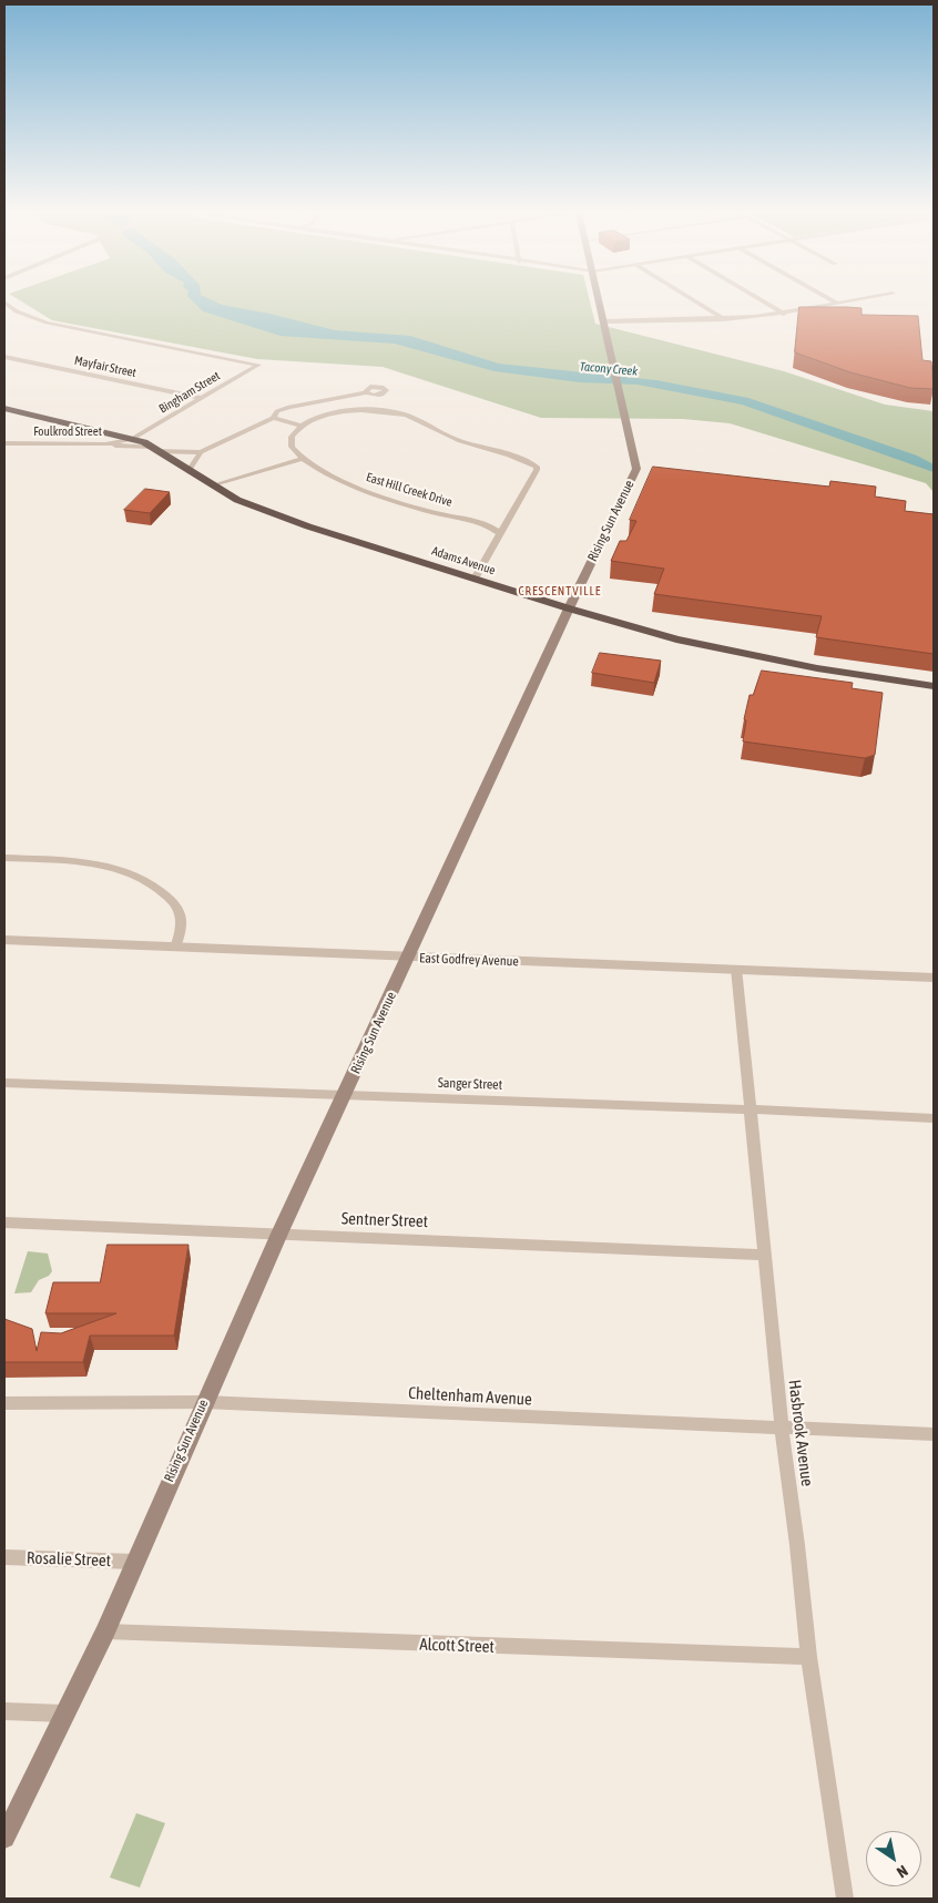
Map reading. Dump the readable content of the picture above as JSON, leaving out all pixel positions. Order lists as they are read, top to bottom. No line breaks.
{"streets":{"highway":["Adams Avenue"],"main road":["Rising Sun Avenue"],"street":["Mayfair Street","Bingham Street","Foulkrod Street","East Hill Creek Drive","East Godfrey Avenue","Sanger Street","Sentner Street","Cheltenham Avenue","Hasbrook Avenue","Rosalie Street","Alcott Street"]},"crossings":[["Mayfair Street","Bingham Street"],["Bingham Street","Foulkrod Street"],["Bingham Street","Adams Avenue"],["Foulkrod Street","Adams Avenue"],["Rising Sun Avenue","Adams Avenue"],["Rising Sun Avenue","East Godfrey Avenue"],["Rising Sun Avenue","Sanger Street"],["Rising Sun Avenue","Sentner Street"],["Rising Sun Avenue","Cheltenham Avenue"],["Rising Sun Avenue","Rosalie Street"],["Rising Sun Avenue","Alcott Street"],["East Godfrey Avenue","Hasbrook Avenue"],["Sanger Street","Hasbrook Avenue"],["Sentner Street","Hasbrook Avenue"],["Cheltenham Avenue","Hasbrook Avenue"],["Hasbrook Avenue","Alcott Street"]],"districts":["CRESCENTVILLE"],"water":["Tacony Creek"],"north":"bottom right"}
